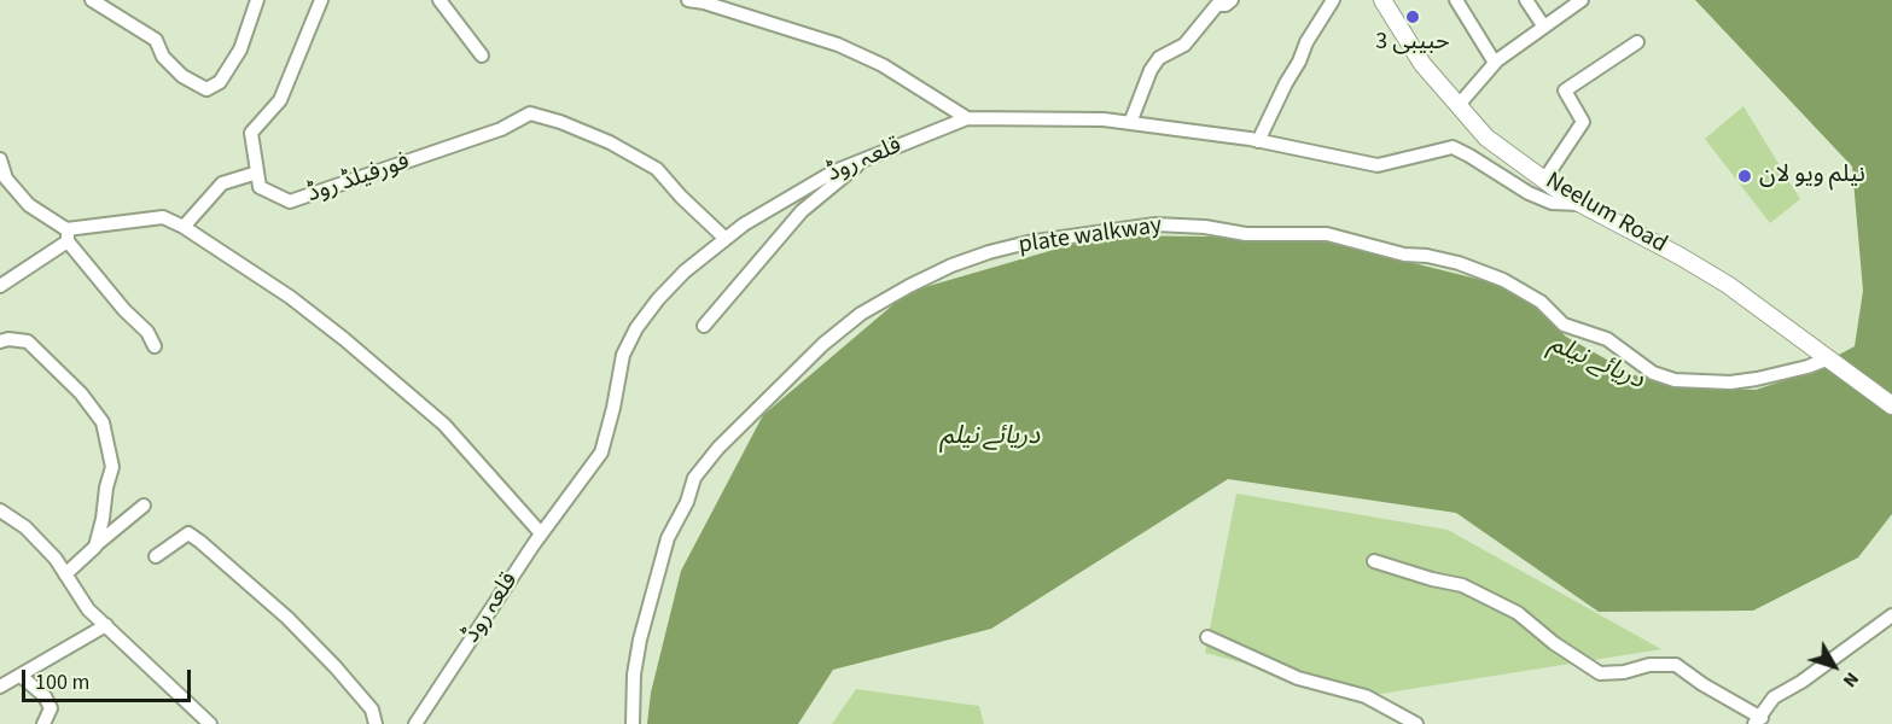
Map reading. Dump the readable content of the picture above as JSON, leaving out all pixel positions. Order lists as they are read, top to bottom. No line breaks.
{"streets":{"main road":["Neelum Road"],"street":["قلعہ روڈ","فورفیلڈ روڈ","plate walkway"]},"crossings":[["قلعہ روڈ","فورفیلڈ روڈ"],["قلعہ روڈ","Neelum Road"],["Neelum Road","plate walkway"]],"water":["دریائے نیلم"],"places":["حبیبی 3","نیلم ویو لان"],"scale_bar":"100 m","north":"bottom right"}
